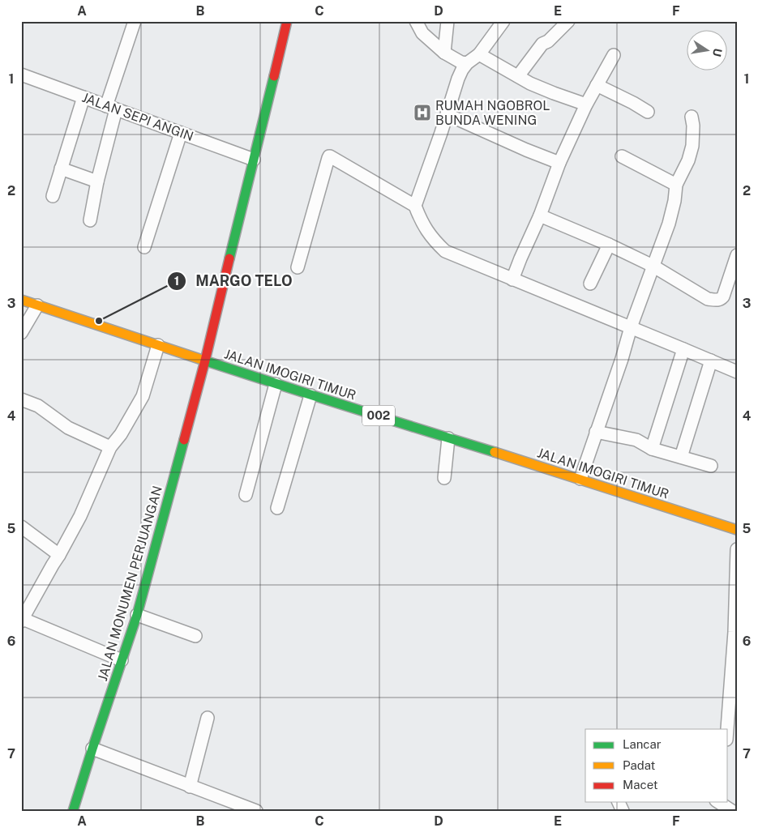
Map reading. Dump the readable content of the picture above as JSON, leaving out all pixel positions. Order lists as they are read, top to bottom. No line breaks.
{"streets":{"street":["JALAN SEPI ANGIN","JALAN IMOGIRI TIMUR","002","JALAN MONUMEN PERJUANGAN"]},"crossings":[["JALAN SEPI ANGIN","JALAN MONUMEN PERJUANGAN"],["JALAN IMOGIRI TIMUR","JALAN MONUMEN PERJUANGAN"]],"places":{"hospital":["RUMAH NGOBROL BUNDA WENING"],"other":["MARGO TELO"]},"legend":["Lancar","Padat","Macet"],"north":"right","grid":{"columns":["A","B","C","D","E","F"],"rows":["1","2","3","4","5","6","7"]}}
